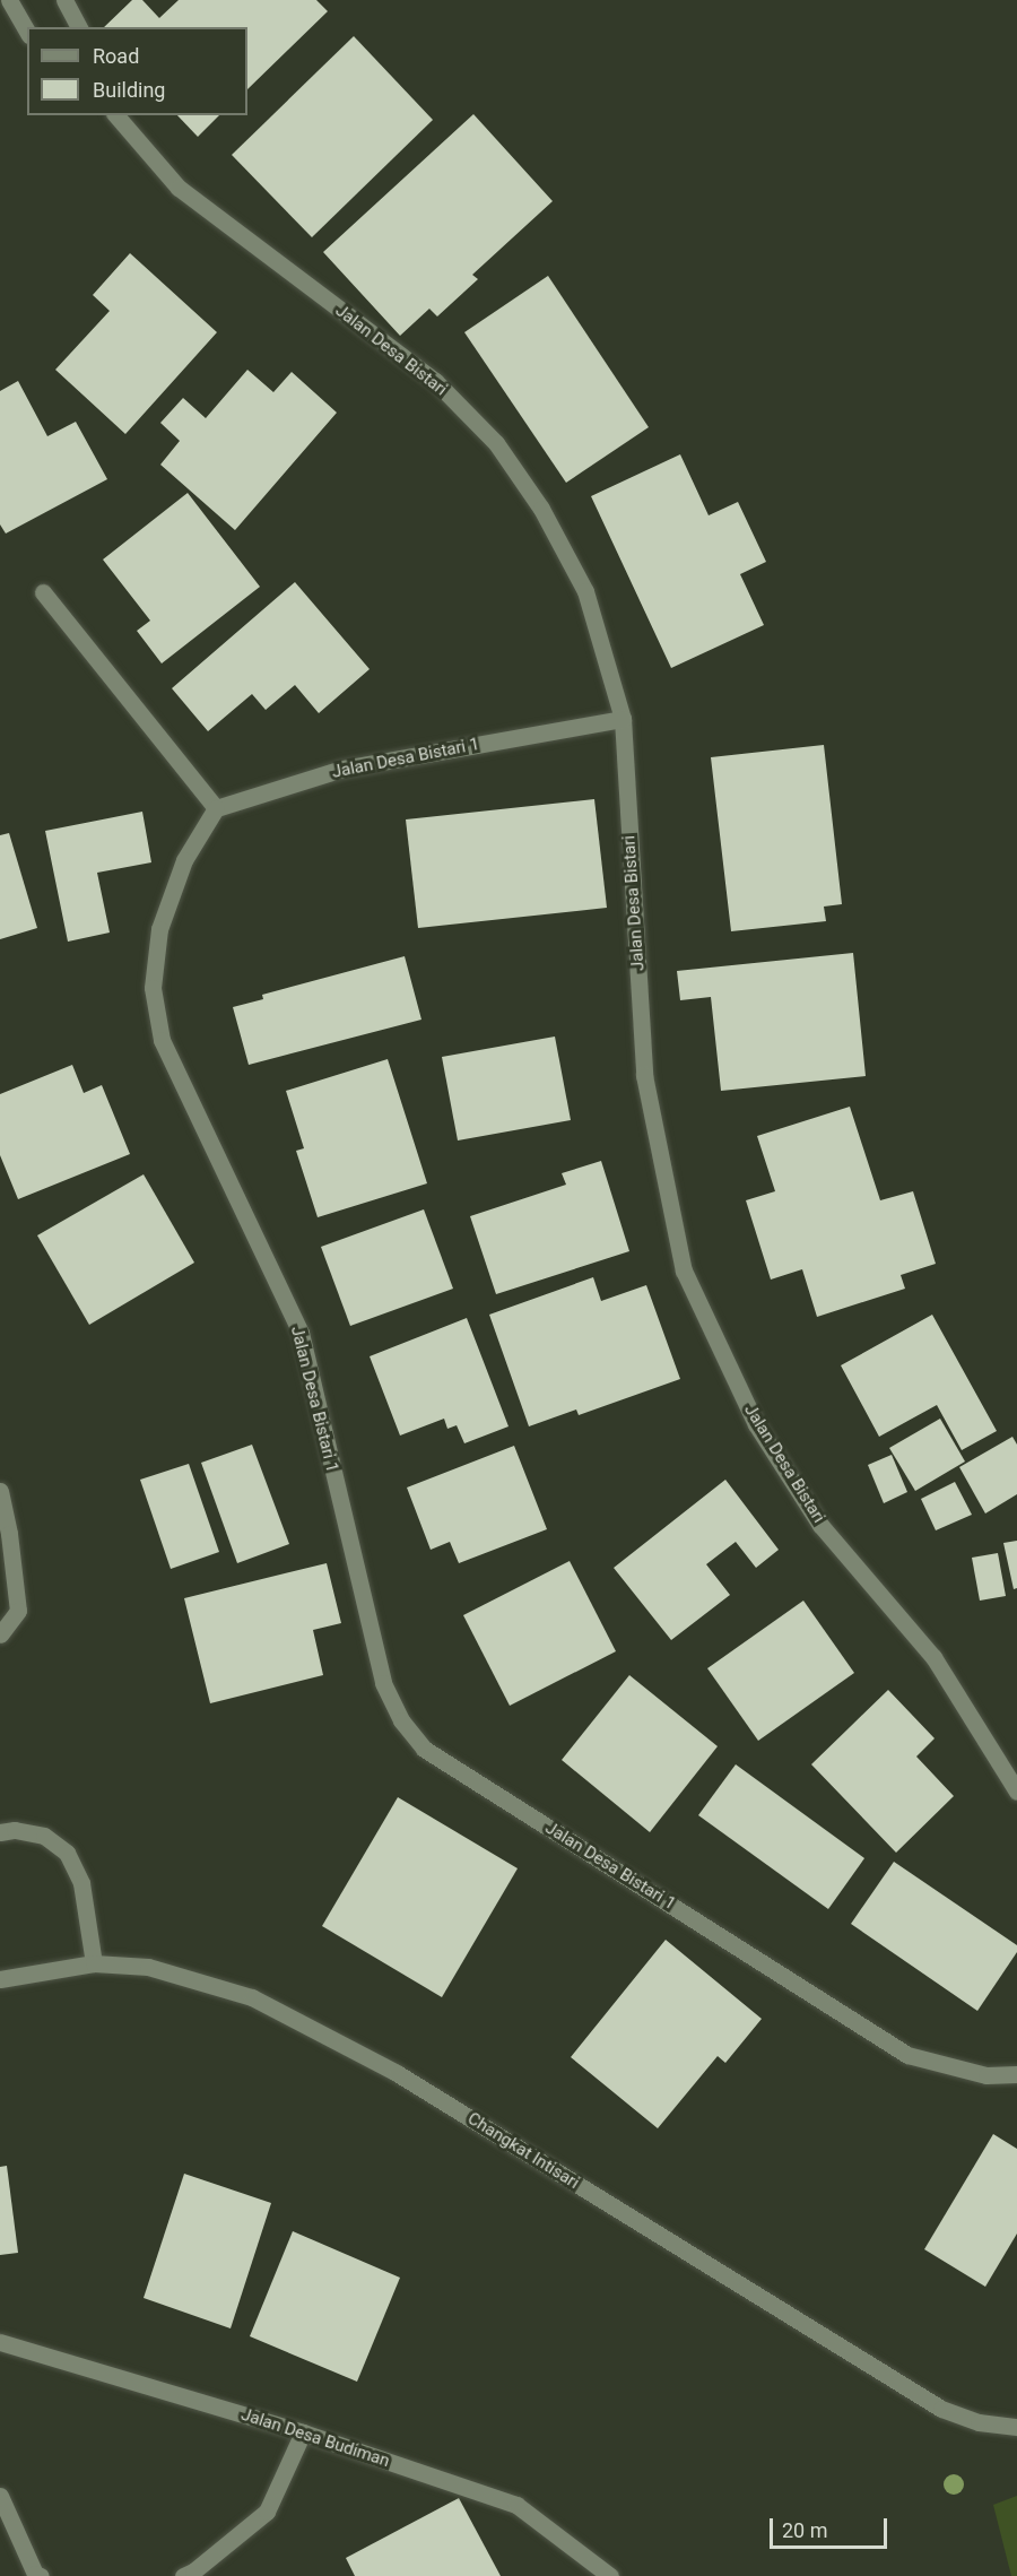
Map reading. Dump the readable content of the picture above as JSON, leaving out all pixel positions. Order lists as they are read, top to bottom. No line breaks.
{"streets":{"street":["Jalan Desa Bistari","Jalan Desa Bistari 1","Changkat Intisari","Jalan Desa Budiman"]},"crossings":[["Jalan Desa Bistari","Jalan Desa Bistari 1"]],"legend":["Road","Building"],"scale_bar":"20 m"}
